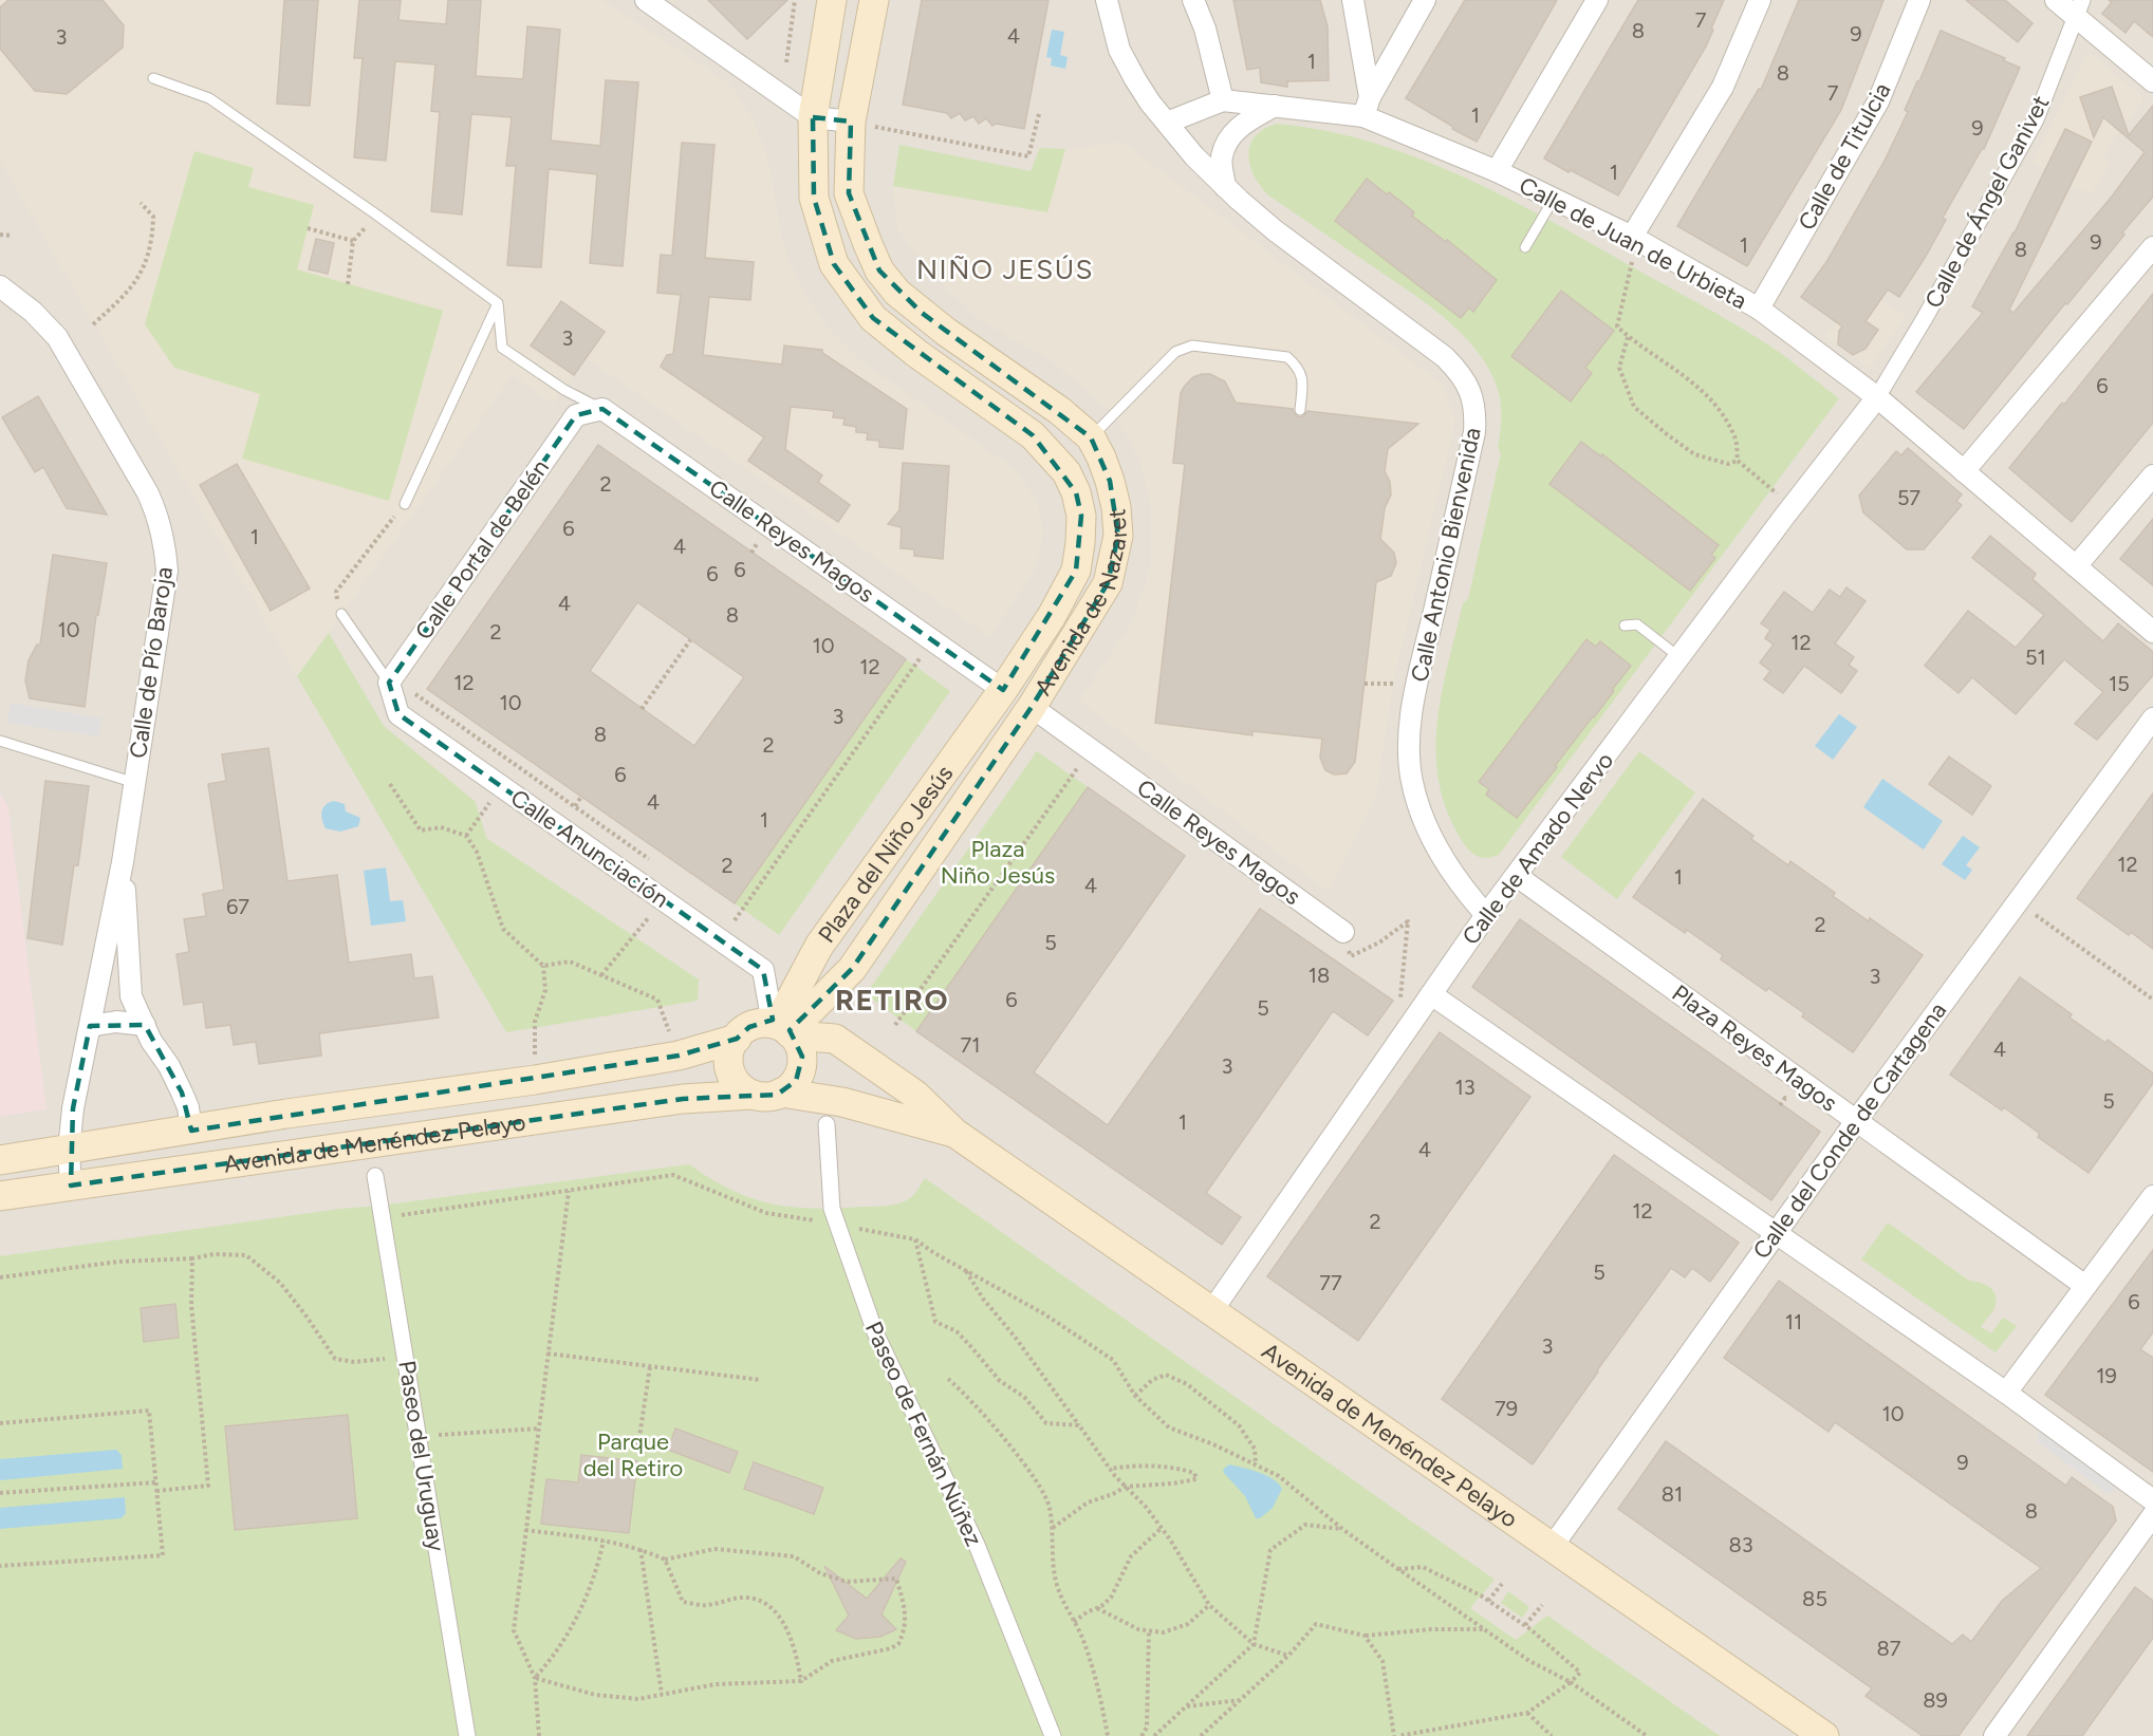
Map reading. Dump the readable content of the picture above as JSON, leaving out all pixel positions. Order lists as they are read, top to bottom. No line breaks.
{"streets":{"main road":["Avenida de Nazaret","Plaza del Niño Jesús","Avenida de Menéndez Pelayo"],"street":["Calle de Titulcia","Calle de Ángel Ganivet","Calle de Juan de Urbieta","Calle Reyes Magos","Calle Portal de Belén","Calle Antonio Bienvenida","Calle de Pío Baroja","Calle Anunciación","Calle de Amado Nervo","Plaza Reyes Magos","Calle del Conde de Cartagena","Paseo de Fernán Núñez","Paseo del Uruguay"]},"crossings":[["Calle de Titulcia","Calle de Juan de Urbieta"],["Calle de Ángel Ganivet","Calle de Juan de Urbieta"],["Calle de Ángel Ganivet","Calle de Amado Nervo"],["Calle de Juan de Urbieta","Calle Antonio Bienvenida"],["Calle de Juan de Urbieta","Calle de Amado Nervo"],["Calle Reyes Magos","Calle Portal de Belén"],["Calle Reyes Magos","Avenida de Nazaret"],["Calle Reyes Magos","Plaza del Niño Jesús"],["Calle Portal de Belén","Calle Anunciación"],["Calle Antonio Bienvenida","Calle de Amado Nervo"],["Avenida de Nazaret","Plaza del Niño Jesús"],["Calle de Pío Baroja","Avenida de Menéndez Pelayo"],["Calle Anunciación","Plaza del Niño Jesús"],["Calle Anunciación","Avenida de Menéndez Pelayo"],["Calle de Amado Nervo","Plaza Reyes Magos"],["Calle de Amado Nervo","Avenida de Menéndez Pelayo"],["Plaza del Niño Jesús","Avenida de Menéndez Pelayo"],["Plaza Reyes Magos","Calle del Conde de Cartagena"],["Calle del Conde de Cartagena","Avenida de Menéndez Pelayo"]],"districts":["NIÑO JESÚS","RETIRO"],"parks":["Plaza Niño Jesús","Parque del Retiro"],"house_numbers":["7","8","9","4","3","1","8","7","1","9","1","9","1","8","3","6","2","57","6","1","4","6","6","4","8","10","2","12","10","51","12","12","15","10","3","8","2","6","4","1","12","2","1","4","67","2","5","18","3","6","5","71","4","3","13","5","1","4","12","2","5","77","6","11","3","19","79","10","9","81","8","83","85","87","89"]}
